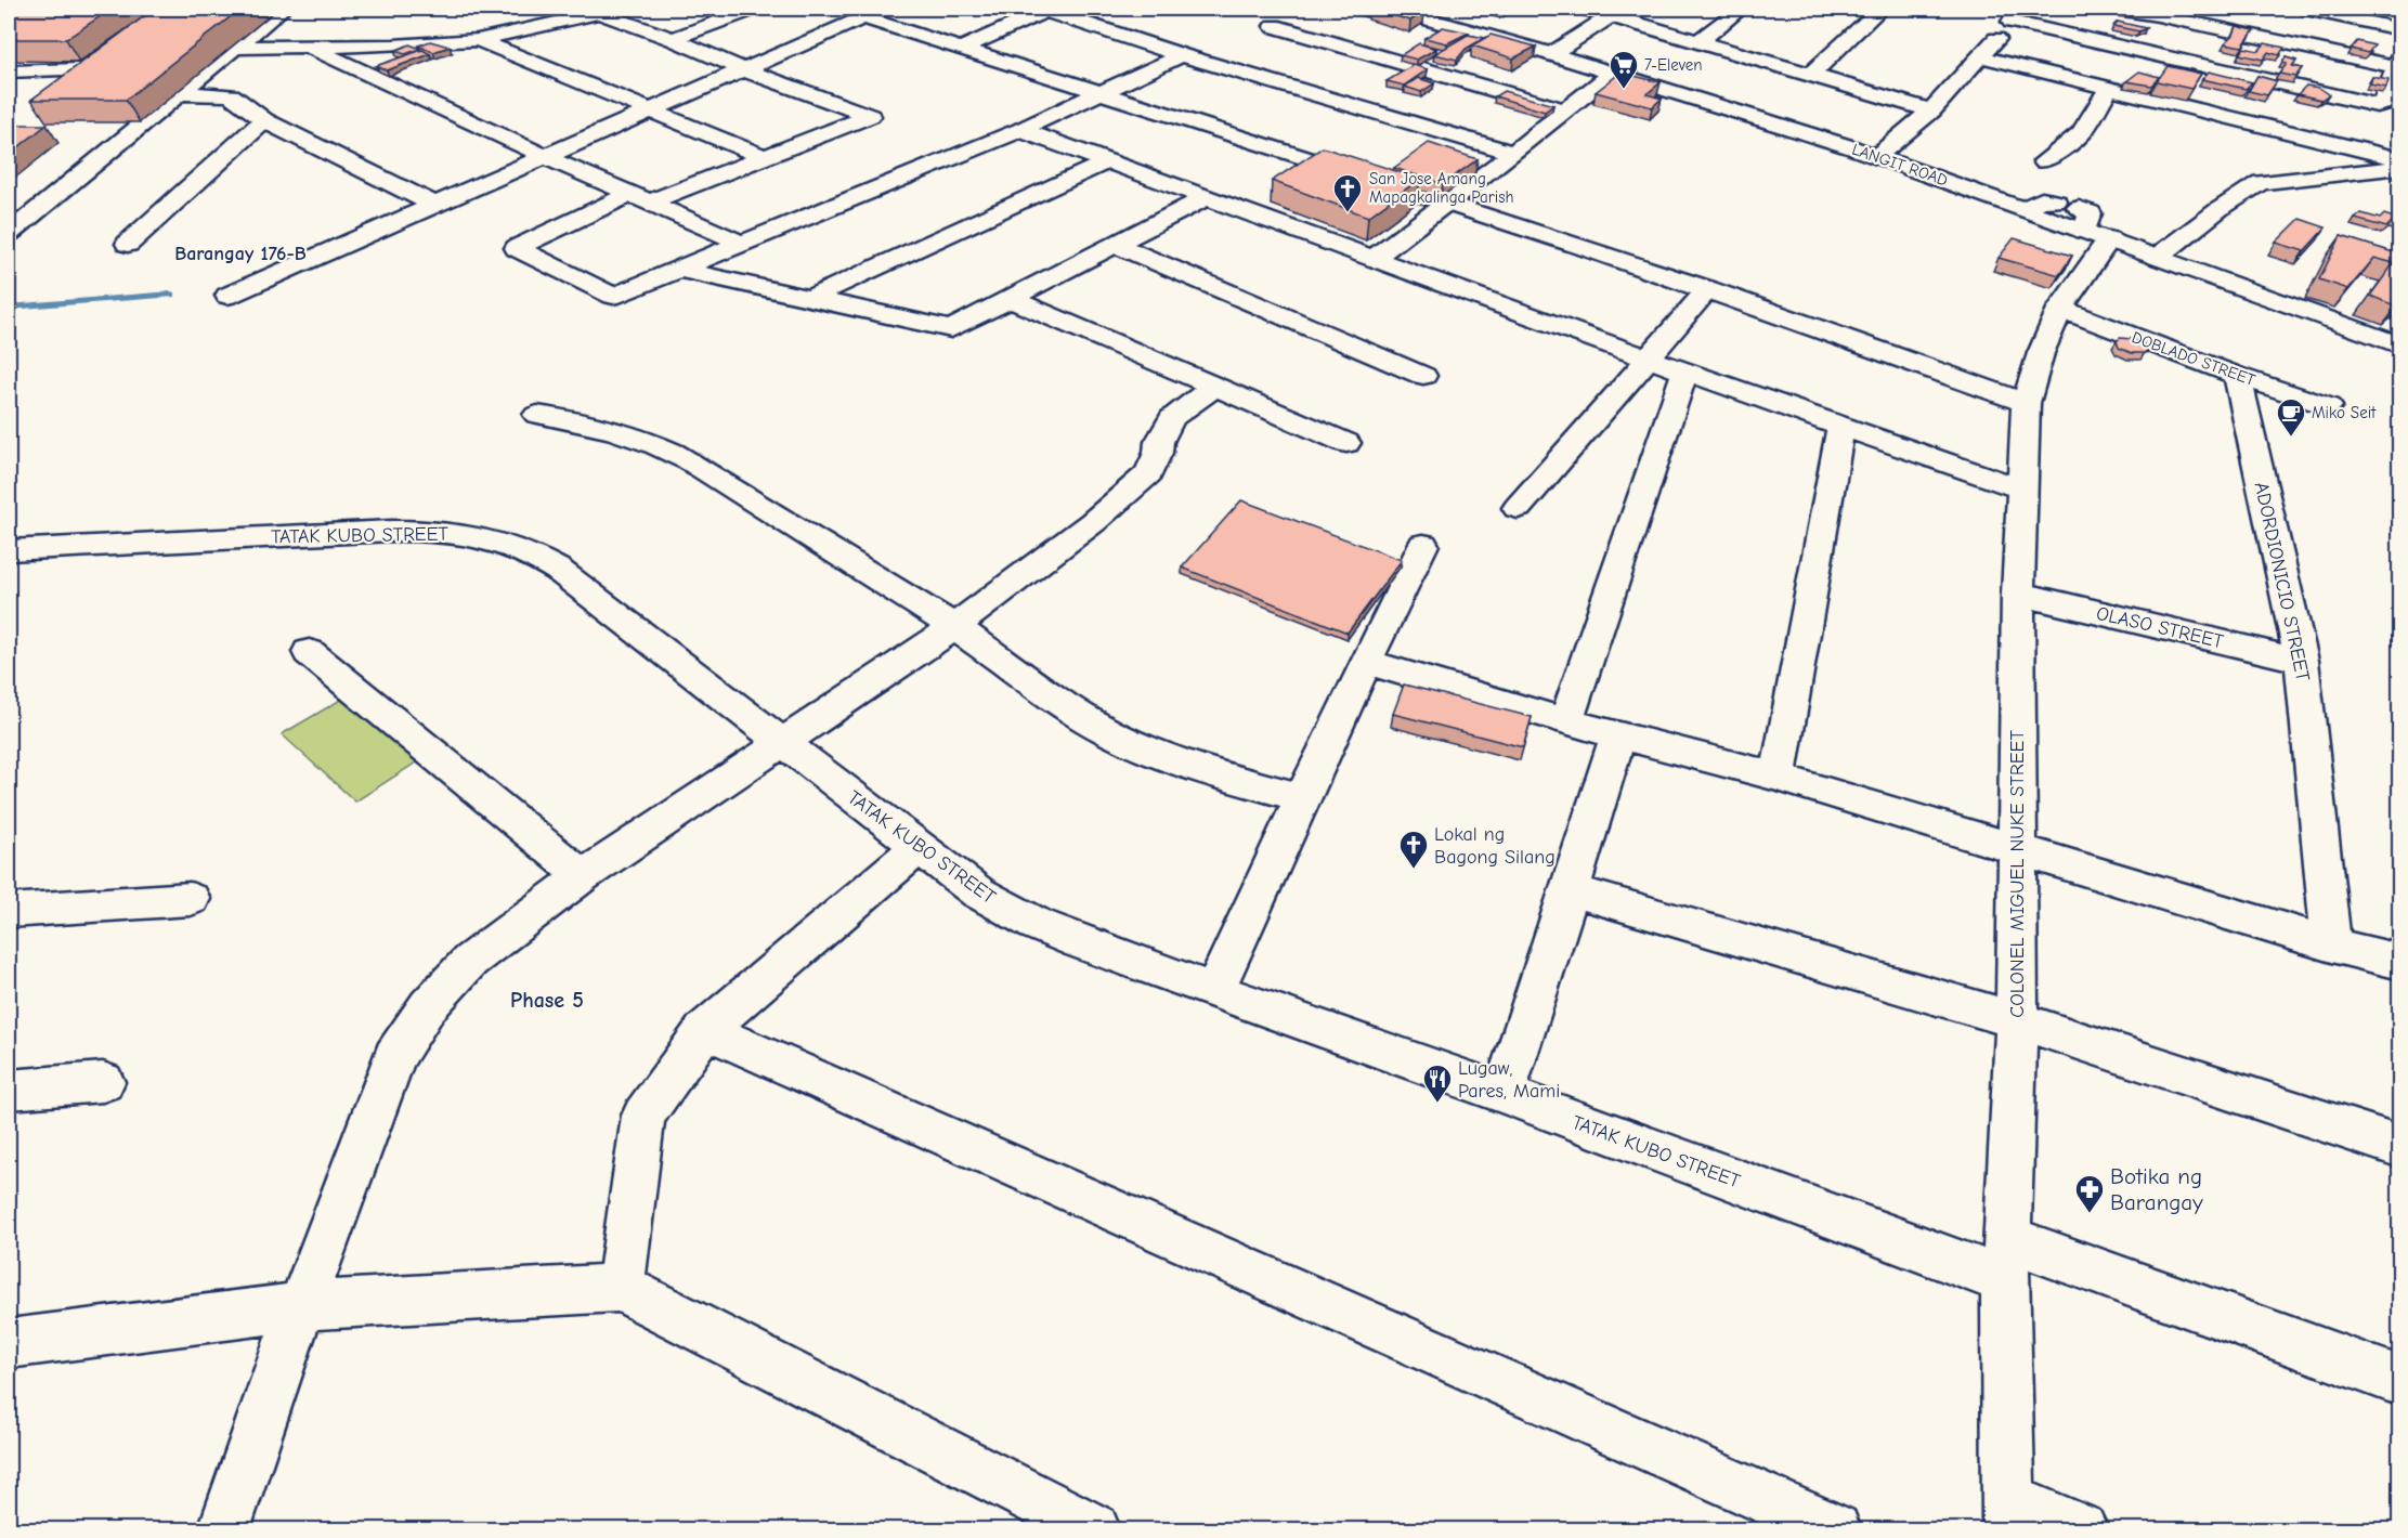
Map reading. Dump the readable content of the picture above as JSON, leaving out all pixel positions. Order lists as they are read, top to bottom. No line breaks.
{"streets":{"street":["LANGIT ROAD","DOBLADO STREET","TATAK KUBO STREET","ADORDIONICIO STREET","OLASO STREET","COLONEL MIGUEL NUKE STREET"]},"crossings":[["LANGIT ROAD","COLONEL MIGUEL NUKE STREET"],["DOBLADO STREET","ADORDIONICIO STREET"],["DOBLADO STREET","COLONEL MIGUEL NUKE STREET"],["TATAK KUBO STREET","COLONEL MIGUEL NUKE STREET"],["ADORDIONICIO STREET","OLASO STREET"],["OLASO STREET","COLONEL MIGUEL NUKE STREET"]],"districts":["Barangay 176-B","Phase 5"],"places":{"supermarket":["7-Eleven"],"church":["San Jose Amang Mapagkalinga Parish","Lokal ng Bagong Silang"],"cafe":["Miko Seit"],"restaurant":["Lugaw, Pares, Mami"],"pharmacy":["Botika ng Barangay"]}}
